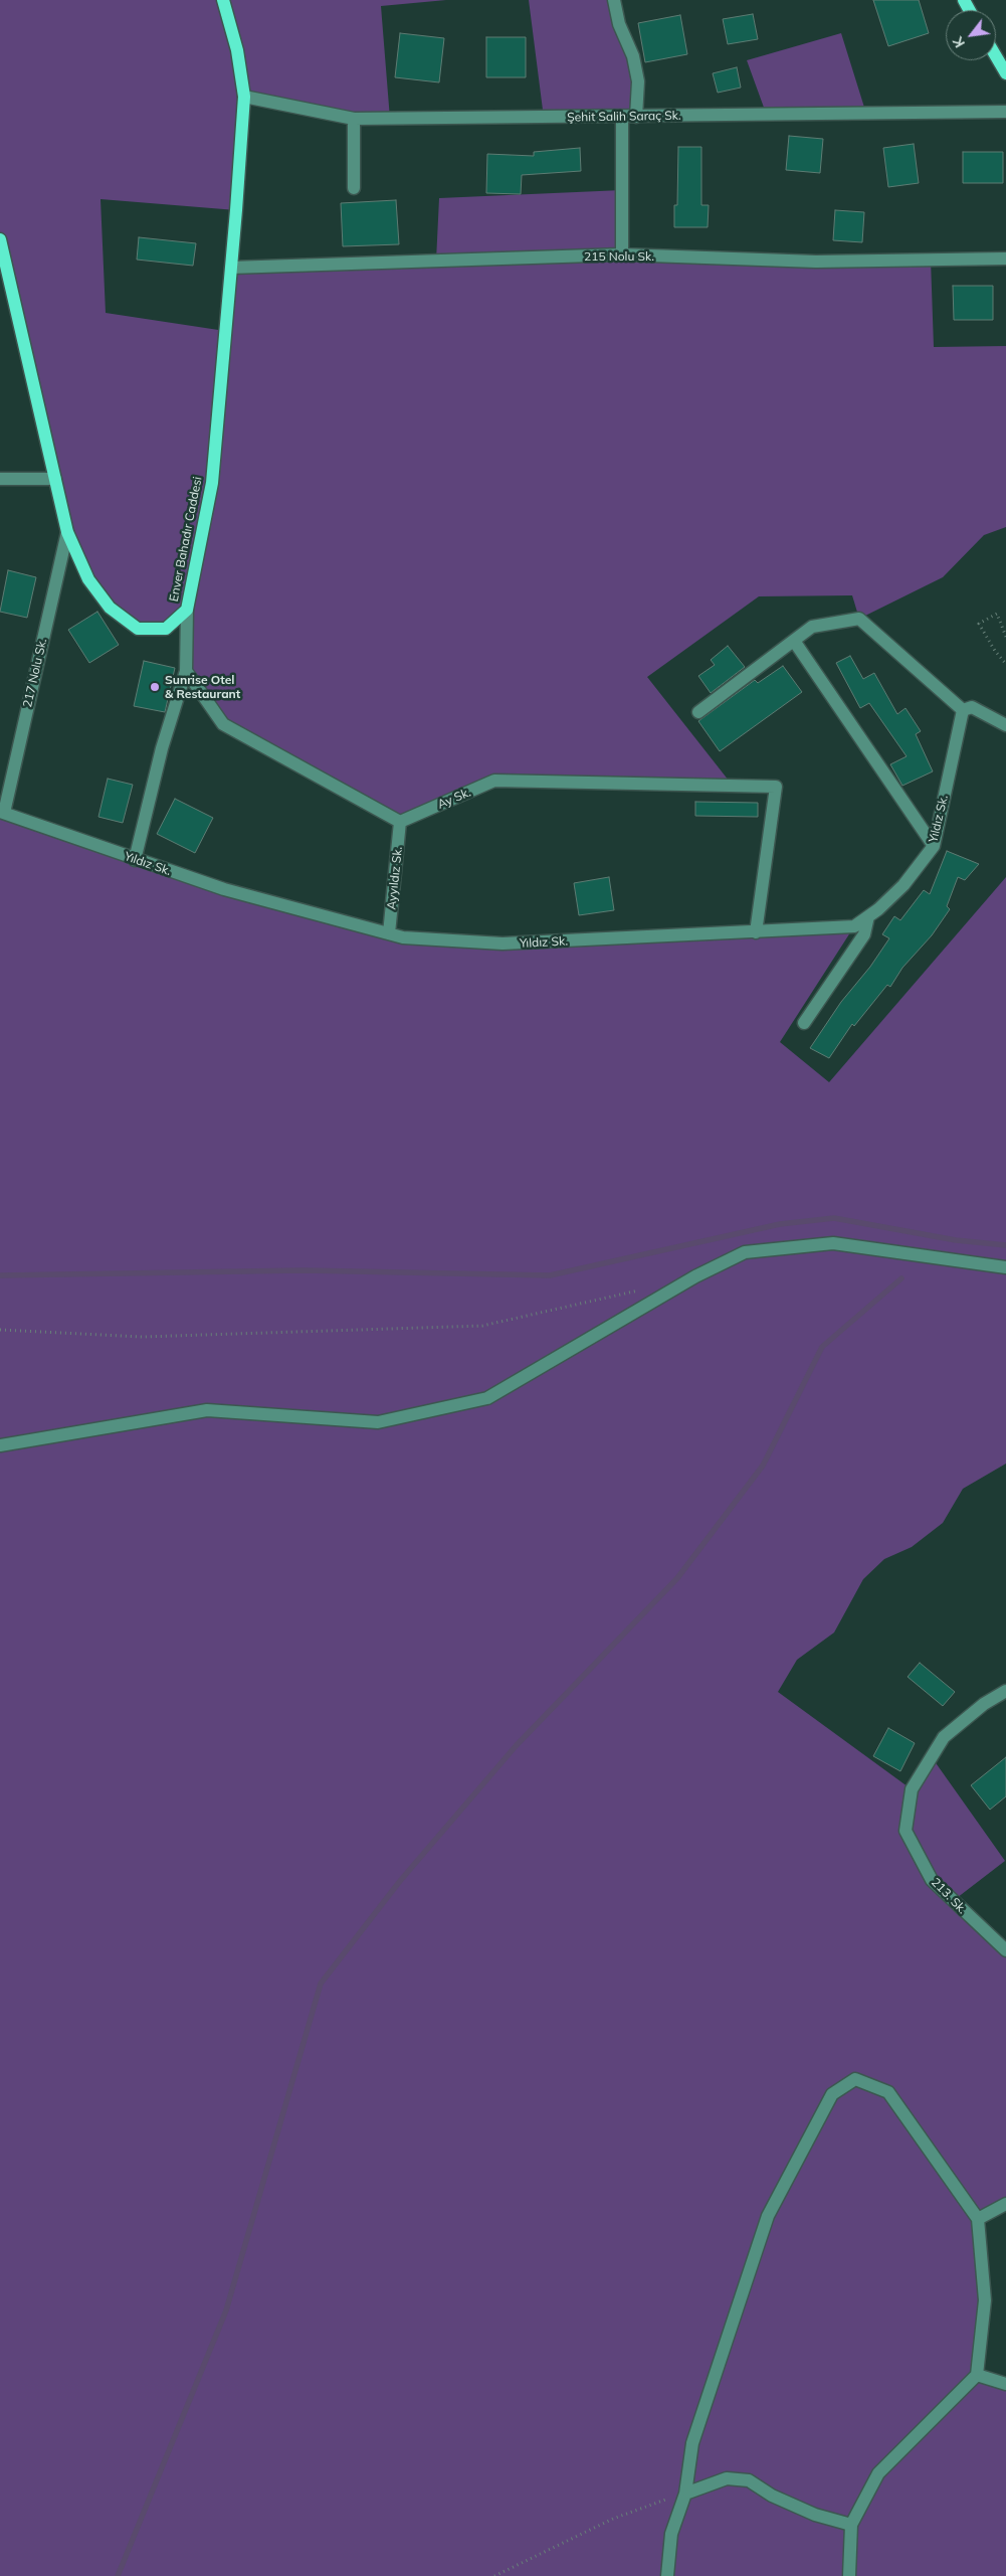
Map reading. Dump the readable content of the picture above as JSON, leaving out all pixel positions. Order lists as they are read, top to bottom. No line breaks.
{"streets":{"main road":["Enver Bahadır Caddesi"],"street":["Şehit Salih Saraç Sk.","215 Nolu Sk.","217 Nolu Sk.","Ay Sk.","Yıldız Sk.","Ayyıldız Sk.","213. Sk."]},"crossings":[["Şehit Salih Saraç Sk.","Enver Bahadır Caddesi"],["215 Nolu Sk.","Enver Bahadır Caddesi"],["Enver Bahadır Caddesi","217 Nolu Sk."],["217 Nolu Sk.","Yıldız Sk."],["Ay Sk.","Yıldız Sk."],["Ay Sk.","Ayyıldız Sk."],["Yıldız Sk.","Ayyıldız Sk."]],"places":["Sunrise Otel & Restaurant"],"north":"bottom left"}
